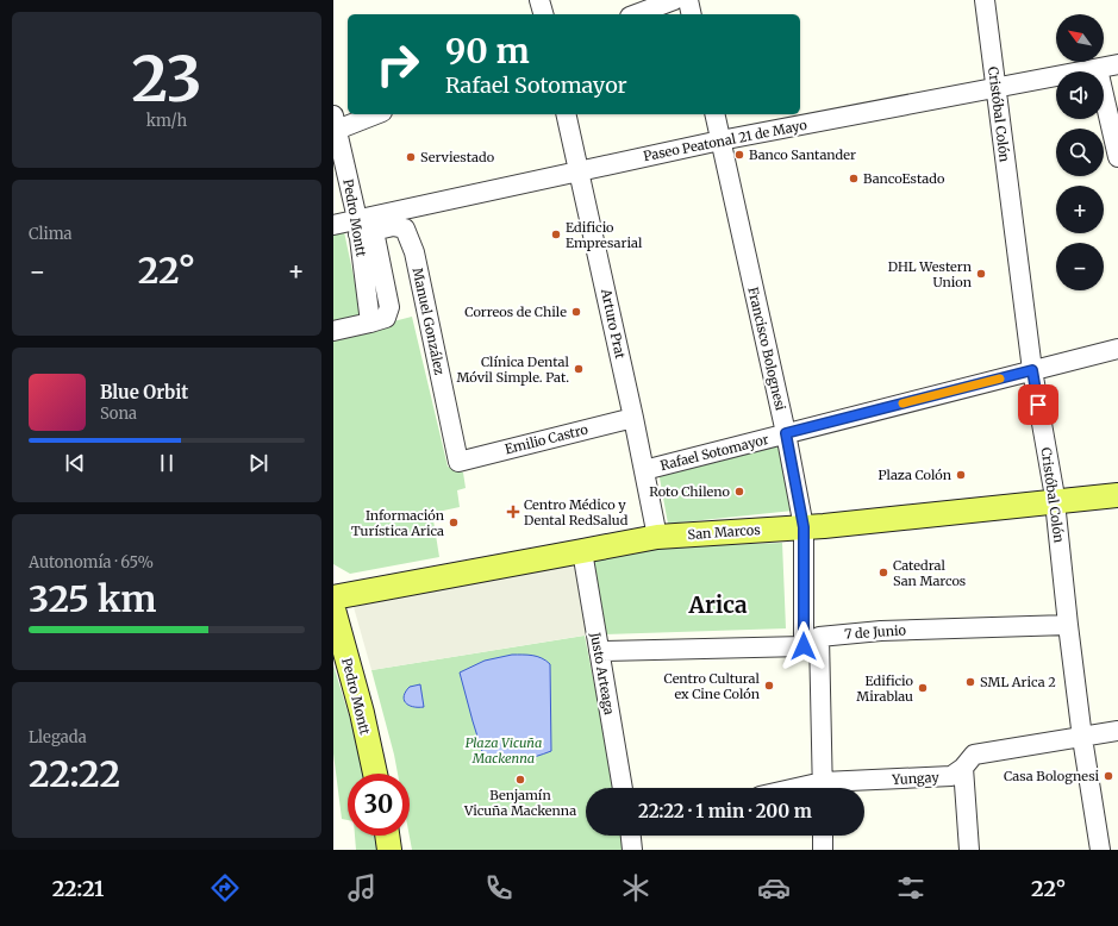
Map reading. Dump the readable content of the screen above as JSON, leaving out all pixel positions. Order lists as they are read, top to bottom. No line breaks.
{"streets":{"main road":["Pedro Montt","San Marcos"],"street":["Cristóbal Colón","Paseo Peatonal 21 de Mayo","Manuel González","Arturo Prat","Francisco Bolognesi","Emilio Castro","Rafael Sotomayor","7 de Junio","Justo Arteaga","Yungay"]},"crossings":[["Cristóbal Colón","Paseo Peatonal 21 de Mayo"],["Cristóbal Colón","Rafael Sotomayor"],["Cristóbal Colón","San Marcos"],["Cristóbal Colón","7 de Junio"],["Cristóbal Colón","Yungay"],["Paseo Peatonal 21 de Mayo","Pedro Montt"],["Paseo Peatonal 21 de Mayo","Manuel González"],["Paseo Peatonal 21 de Mayo","Arturo Prat"],["Paseo Peatonal 21 de Mayo","Francisco Bolognesi"],["Pedro Montt","Manuel González"],["Manuel González","Emilio Castro"],["Arturo Prat","Emilio Castro"],["Arturo Prat","Rafael Sotomayor"],["Arturo Prat","San Marcos"],["Francisco Bolognesi","Rafael Sotomayor"],["Francisco Bolognesi","San Marcos"],["Francisco Bolognesi","7 de Junio"],["San Marcos","Justo Arteaga"],["7 de Junio","Justo Arteaga"]],"districts":["Arica"],"parks":["Plaza Vicuña Mackenna"],"places":{"other":["Banco Santander","Serviestado","BancoEstado","Edificio Empresarial","DHL Western Union","Correos de Chile","Clínica Dental Móvil Simple. Pat.","Plaza Colón","Roto Chileno","Información Turística Arica","Catedral San Marcos","SML Arica 2","Centro Cultural ex Cine Colón","Edificio Mirablau","Casa Bolognesi","Benjamín Vicuña Mackenna"],"health":["Centro Médico y Dental RedSalud"]},"north":"top left","page":{"tile":[["23","km/h"],"Clima",["Autonomía · 65%","325 km"],["Llegada","22:22"]],"map_buttons":["+","−"],"turn":["90 m","Rafael Sotomayor"],"heat":["−","22°","+"],"song":["Blue Orbit","Sona"],"limit":"30","trip":"22:22 · 1 min · 200 m","tabs":["22:21","22°"]}}
